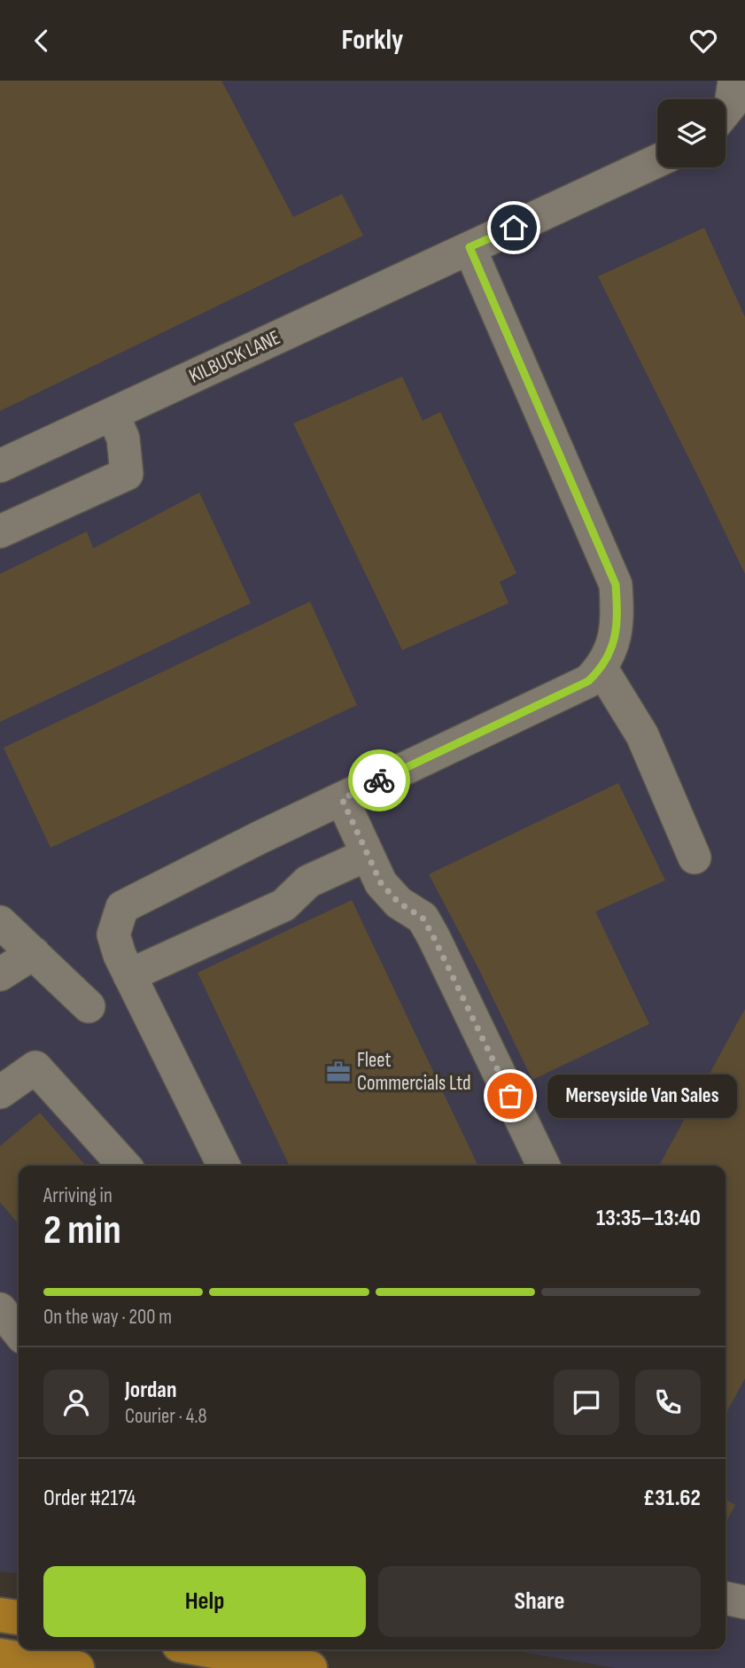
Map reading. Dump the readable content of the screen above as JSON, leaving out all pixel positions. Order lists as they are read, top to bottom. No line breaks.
{"streets":{"street":["KILBUCK LANE"]},"places":{"office":["Fleet Commercials Ltd"],"other":["Merseyside Van Sales"]},"page":{"header":"Forkly","bubble":"Merseyside Van Sales","heading":["2 min","Arriving in","13:35–13:40"],"panel":["Jordan","Courier · 4.8","Order #2174","£31.62"],"bar":"On the way · 200 m","buttons":["Help","Share"]}}
